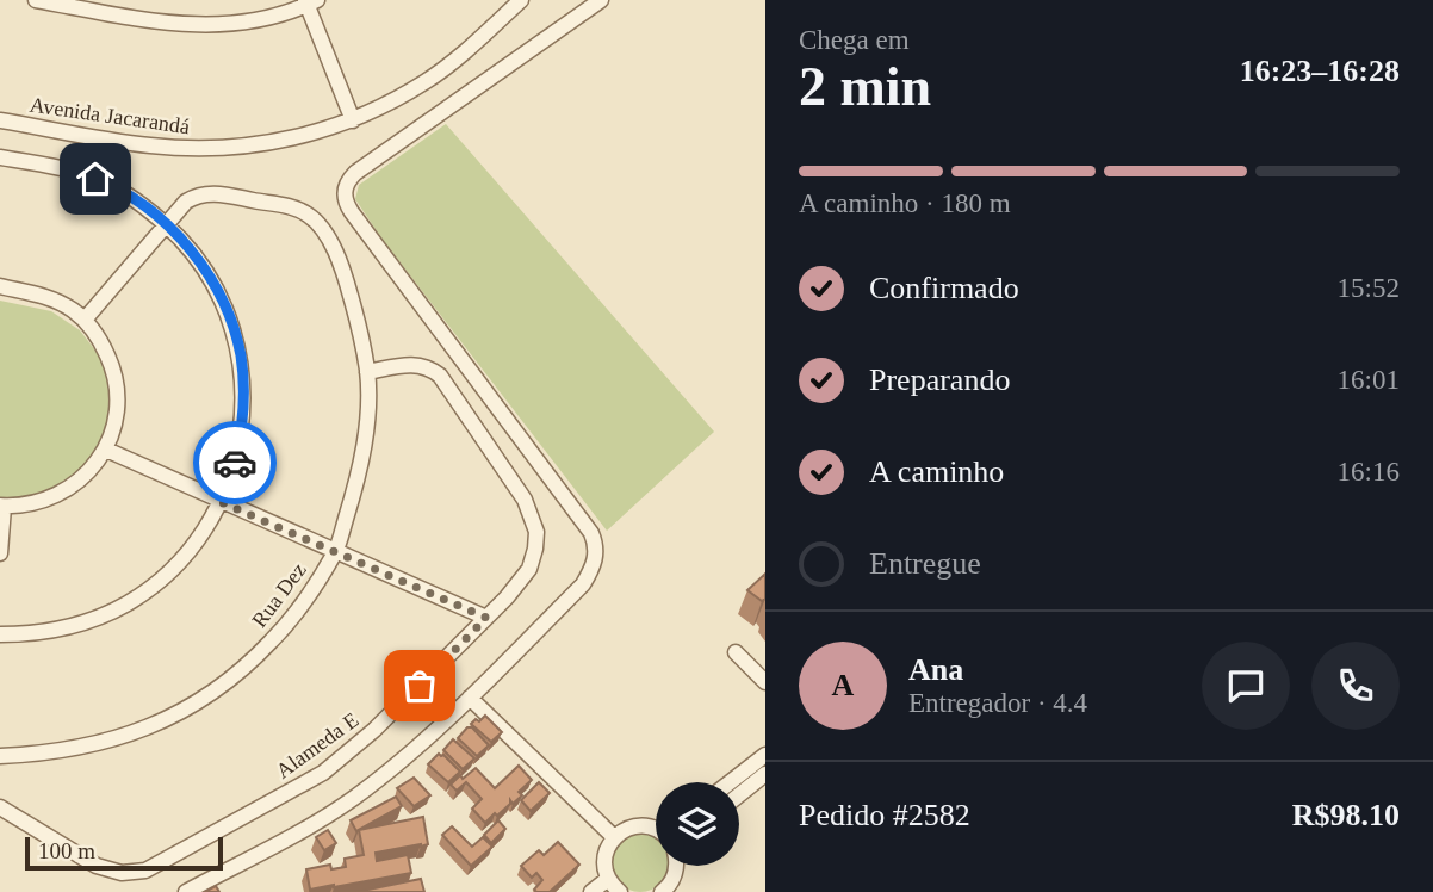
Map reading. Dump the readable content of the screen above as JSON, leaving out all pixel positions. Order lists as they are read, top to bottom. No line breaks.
{"streets":{"street":["Avenida Jacarandá","Rua Dez","Alameda E"]},"crossings":[["Rua Dez","Alameda E"]],"scale_bar":"100 m","page":{"heading":["2 min","Chega em","16:23–16:28"],"panel":["Ana","Entregador · 4.4","Pedido #2582","R$98.10"],"bar":"A caminho · 180 m","list":[["Confirmado","15:52"],["Preparando","16:01"],["A caminho","16:16"],"Entregue"],"round":"A","scale":"100 m"}}
